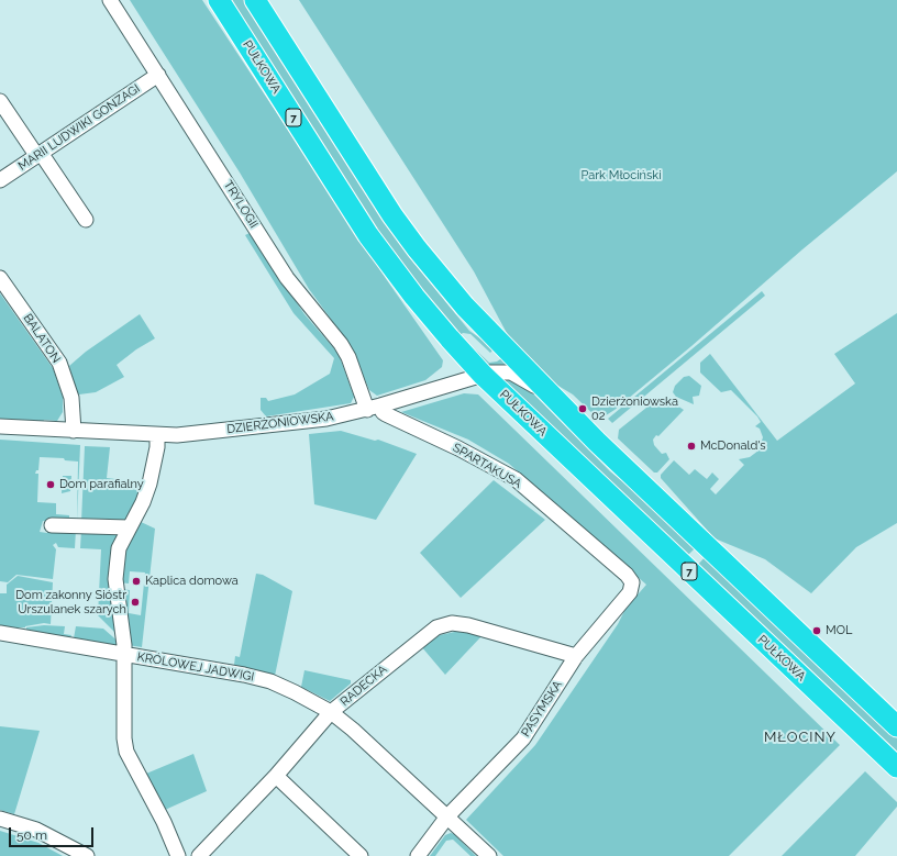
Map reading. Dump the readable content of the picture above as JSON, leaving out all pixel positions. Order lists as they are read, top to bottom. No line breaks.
{"streets":{"highway":["PUŁKOWA","7"],"street":["MARII LUDWIKI GONZAGI","TRYLOGII","BALATON","DZIERŻONIOWSKA","SPARTAKUSA","KRÓLOWEJ JADWIGI","RADECKA","PASYMSKA"]},"crossings":[["PUŁKOWA","DZIERŻONIOWSKA"],["MARII LUDWIKI GONZAGI","TRYLOGII"],["TRYLOGII","DZIERŻONIOWSKA"],["TRYLOGII","SPARTAKUSA"],["BALATON","DZIERŻONIOWSKA"],["DZIERŻONIOWSKA","SPARTAKUSA"],["SPARTAKUSA","PASYMSKA"],["KRÓLOWEJ JADWIGI","RADECKA"],["KRÓLOWEJ JADWIGI","PASYMSKA"],["RADECKA","PASYMSKA"]],"districts":["MŁOCINY"],"parks":["Park Młociński"],"places":["Dzierżoniowska 02","McDonald's","Dom parafialny","Kaplica domowa","Dom zakonny Sióstr Urszulanek szarych","MOL"],"scale_bar":"50 m"}
